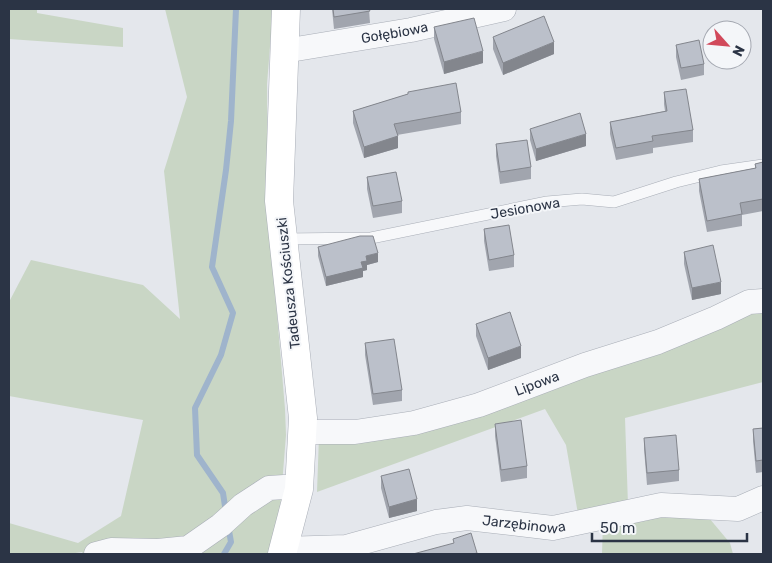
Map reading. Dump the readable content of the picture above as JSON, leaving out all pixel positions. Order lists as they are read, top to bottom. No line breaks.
{"streets":{"street":["Gołębiowa","Tadeusza Kościuszki","Lipowa","Jarzębinowa"],"lane":["Jesionowa"]},"crossings":[["Gołębiowa","Tadeusza Kościuszki"],["Jesionowa","Tadeusza Kościuszki"],["Tadeusza Kościuszki","Lipowa"],["Tadeusza Kościuszki","Jarzębinowa"]],"scale_bar":"50 m","north":"bottom right"}
